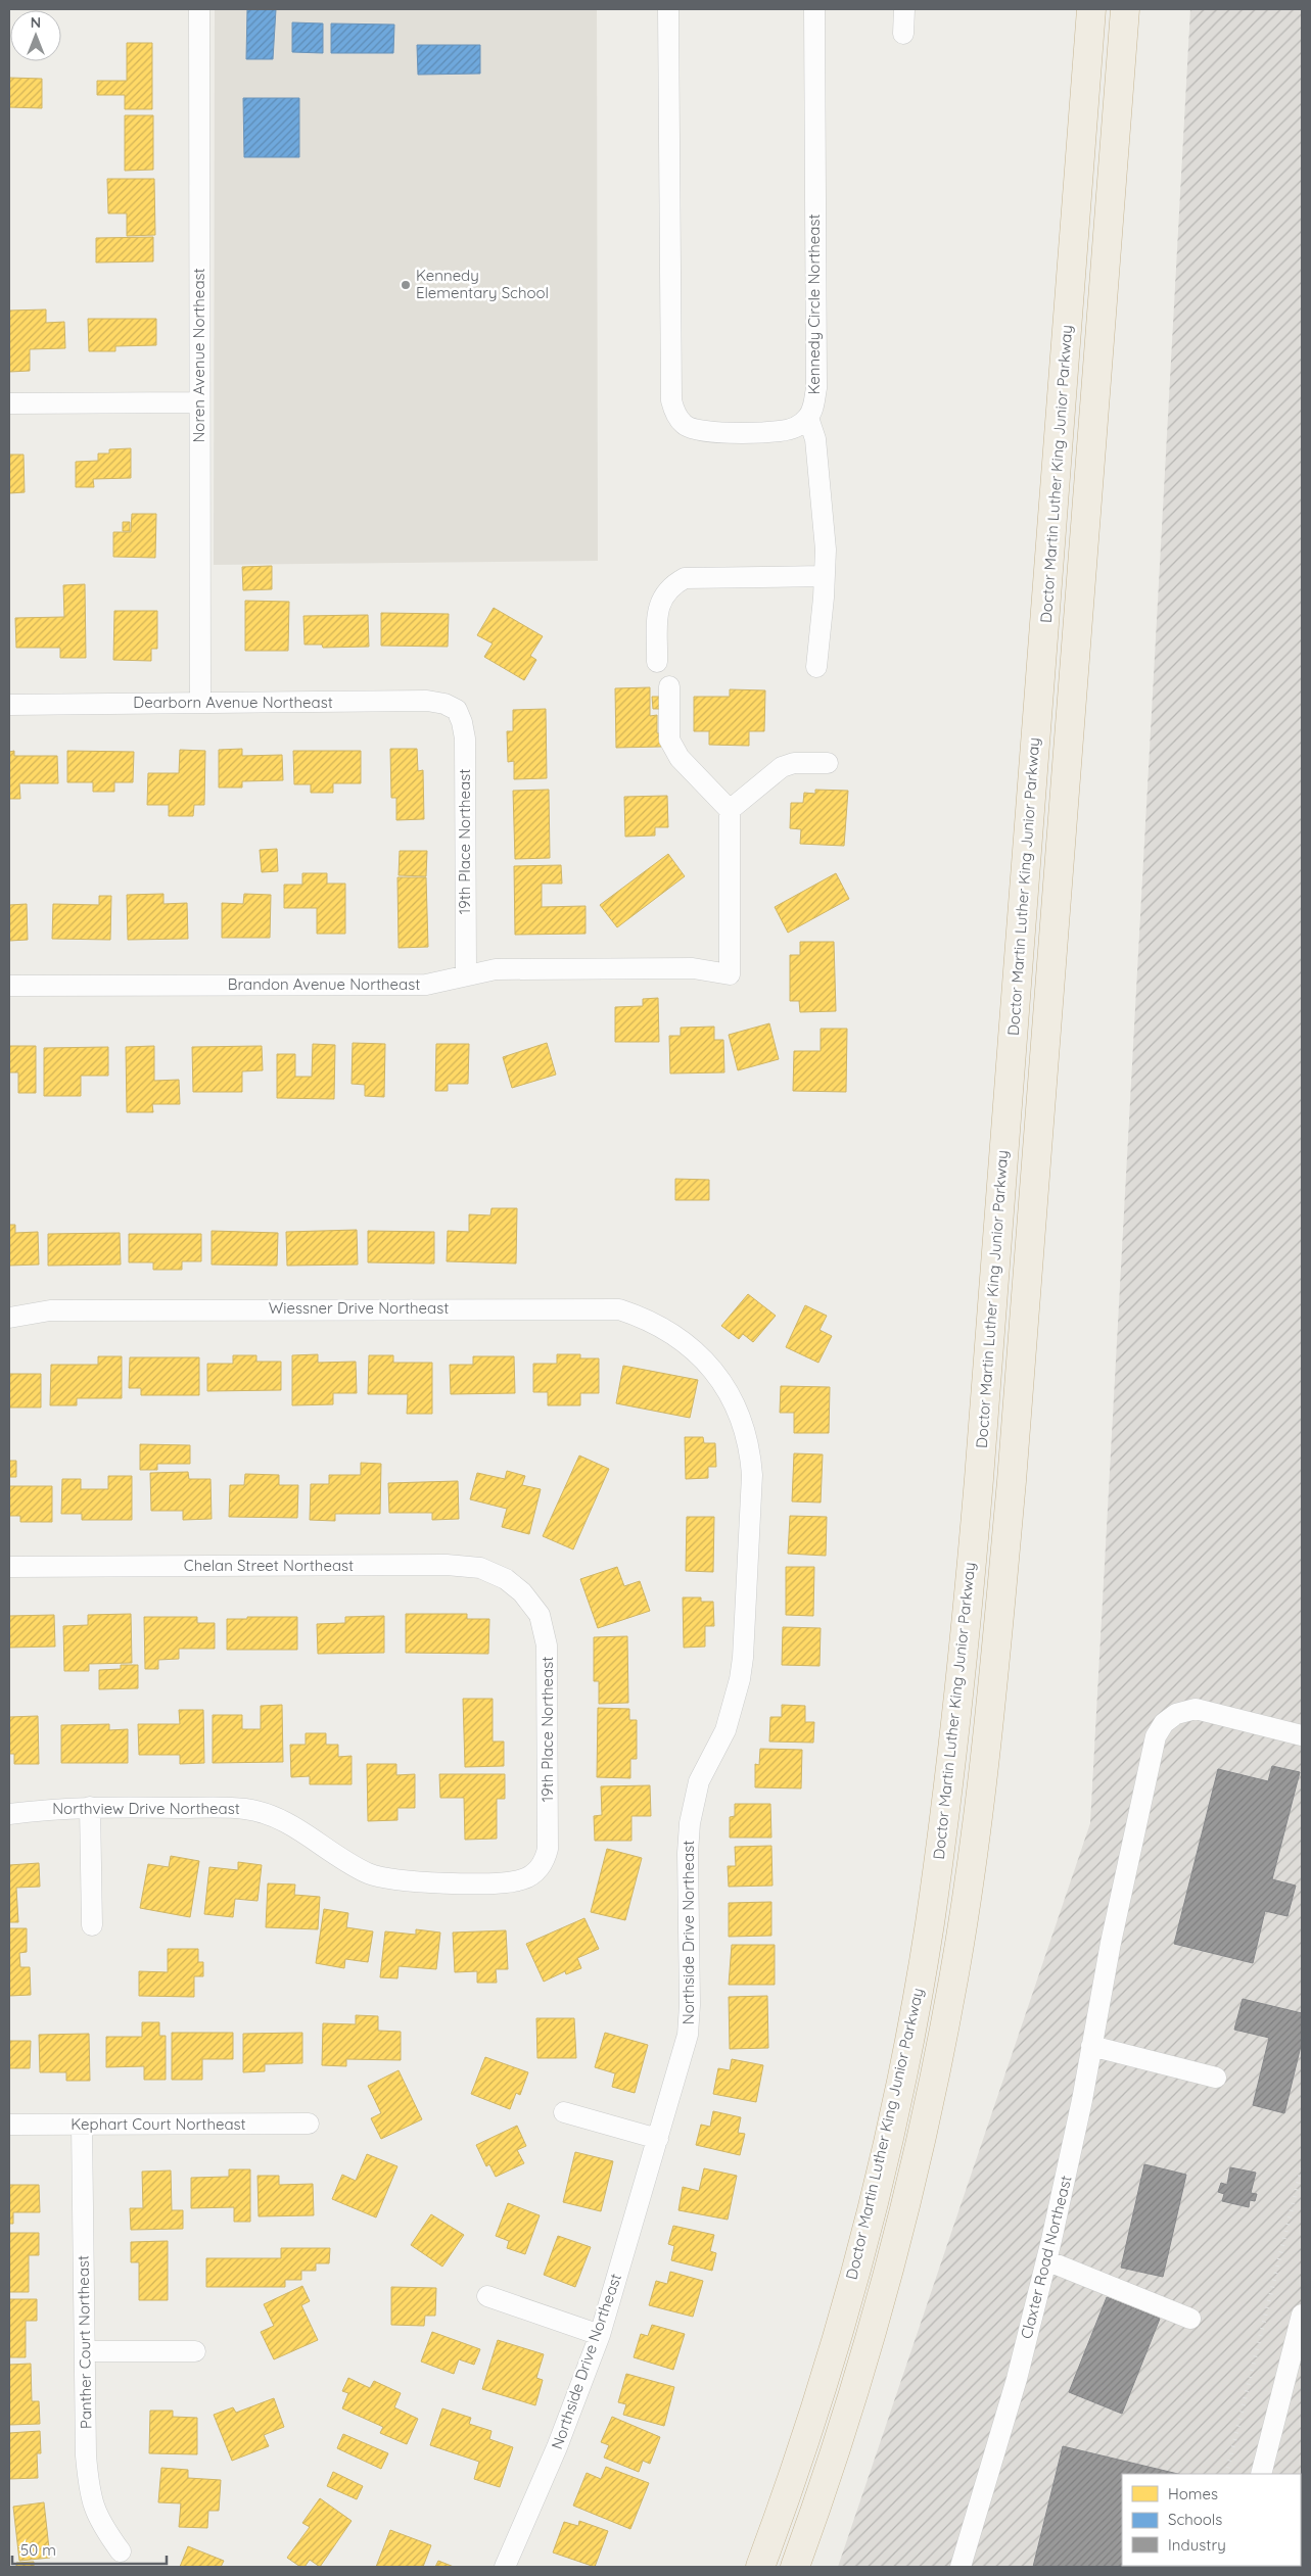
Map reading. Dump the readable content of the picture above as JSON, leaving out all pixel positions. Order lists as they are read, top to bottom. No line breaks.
{"streets":{"highway":["Doctor Martin Luther King Junior Parkway"],"street":["Kennedy Circle Northeast","Noren Avenue Northeast","Dearborn Avenue Northeast","19th Place Northeast","Brandon Avenue Northeast","Wiessner Drive Northeast","Chelan Street Northeast","Northview Drive Northeast","Northside Drive Northeast","Kephart Court Northeast","Claxter Road Northeast","Panther Court Northeast"]},"crossings":[["Noren Avenue Northeast","Dearborn Avenue Northeast"],["Dearborn Avenue Northeast","19th Place Northeast"],["19th Place Northeast","Brandon Avenue Northeast"],["19th Place Northeast","Chelan Street Northeast"],["19th Place Northeast","Northview Drive Northeast"],["Wiessner Drive Northeast","Northside Drive Northeast"],["Kephart Court Northeast","Panther Court Northeast"]],"places":["Kennedy Elementary School"],"legend":["Homes","Schools","Industry"],"scale_bar":"50 m","north":"top"}
